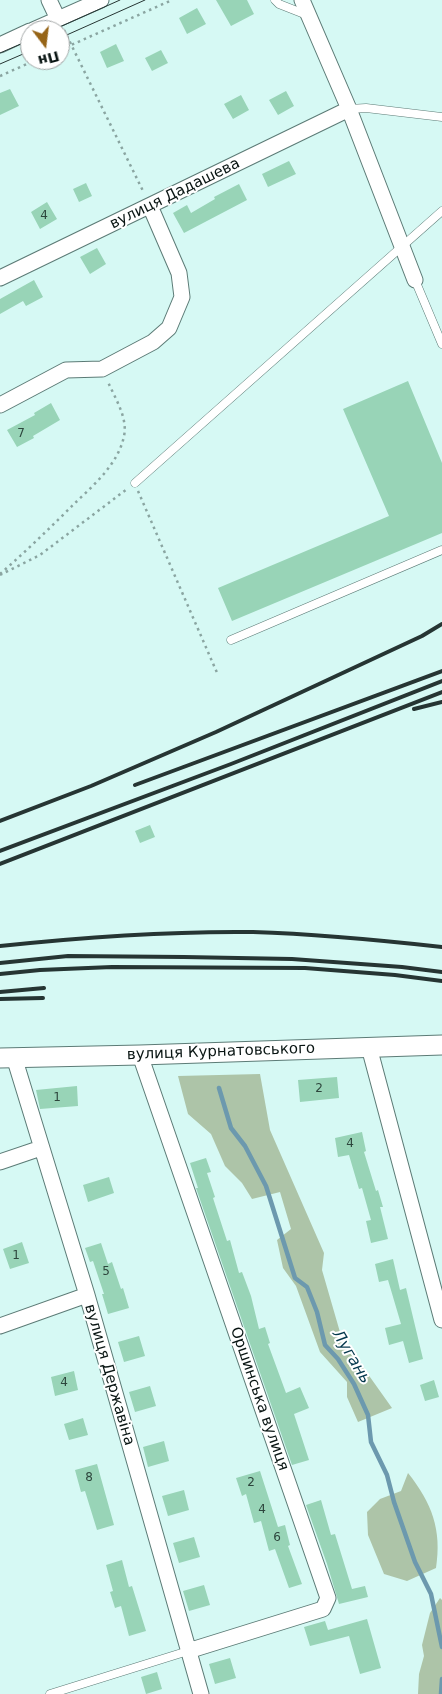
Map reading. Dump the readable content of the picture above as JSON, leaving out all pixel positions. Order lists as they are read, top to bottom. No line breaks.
{"streets":{"street":["вулиця Дадашева","вулиця Курнатовського","вулиця Державіна","Оршинська вулиця"]},"crossings":[["вулиця Курнатовського","вулиця Державіна"],["вулиця Курнатовського","Оршинська вулиця"],["вулиця Державіна","Оршинська вулиця"]],"water":["Лугань"],"house_numbers":["4","7","2","1","4","1","5","4","8","2","4","6"],"north":"bottom"}
